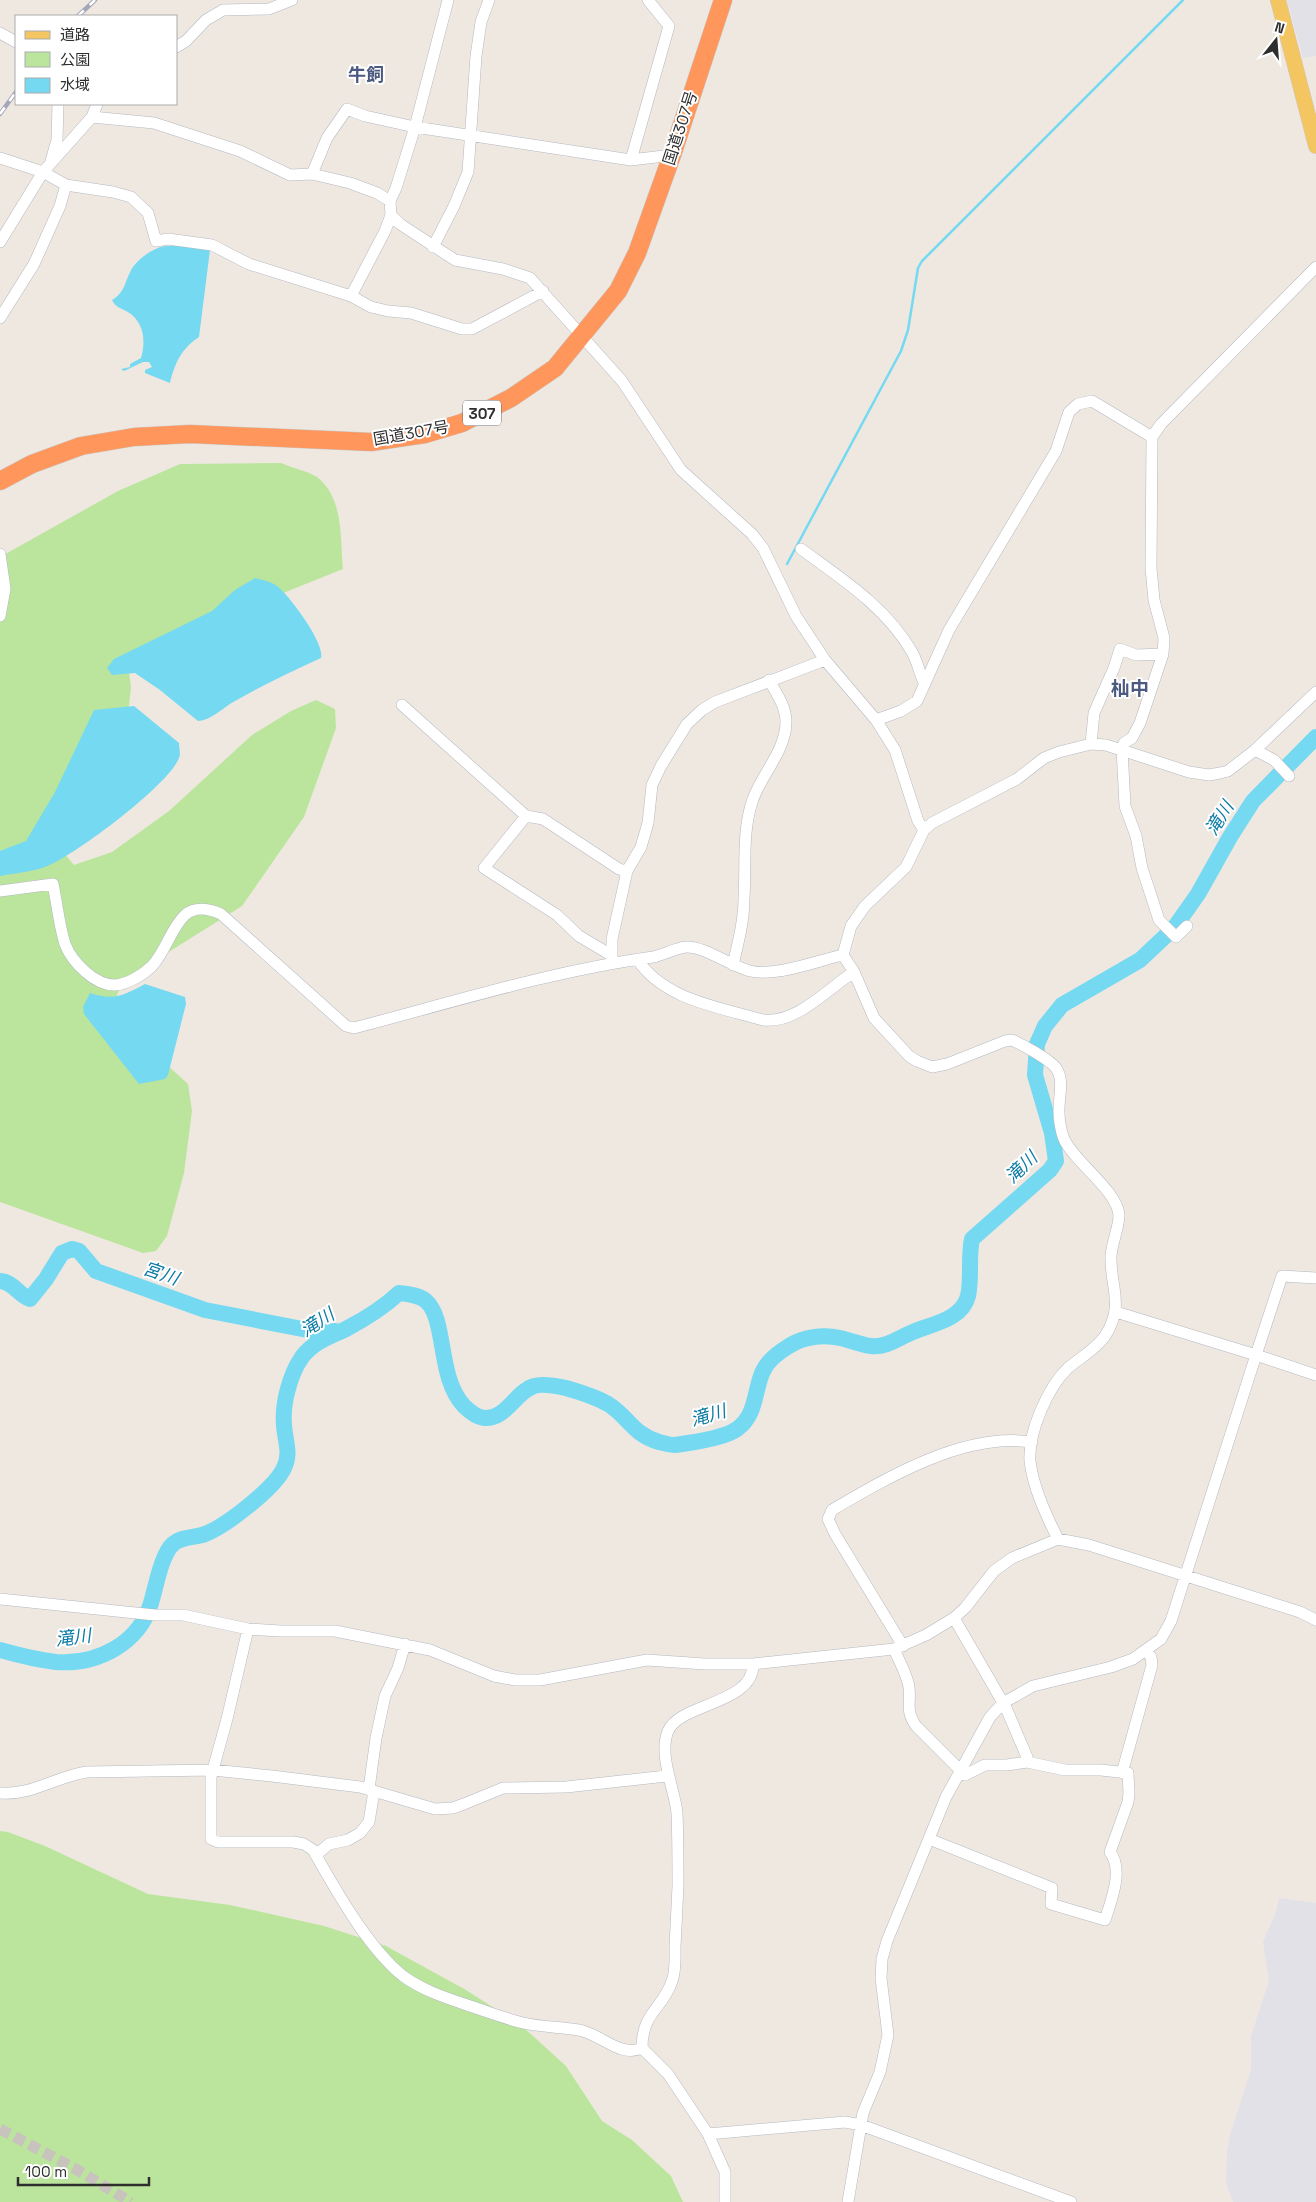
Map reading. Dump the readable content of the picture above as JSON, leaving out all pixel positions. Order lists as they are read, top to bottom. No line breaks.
{"streets":{"highway":["国道307号","307"]},"districts":["牛飼","杣中"],"water":["滝川","宮川"],"legend":["道路","公園","水域"],"scale_bar":"100 m","north":"top"}
